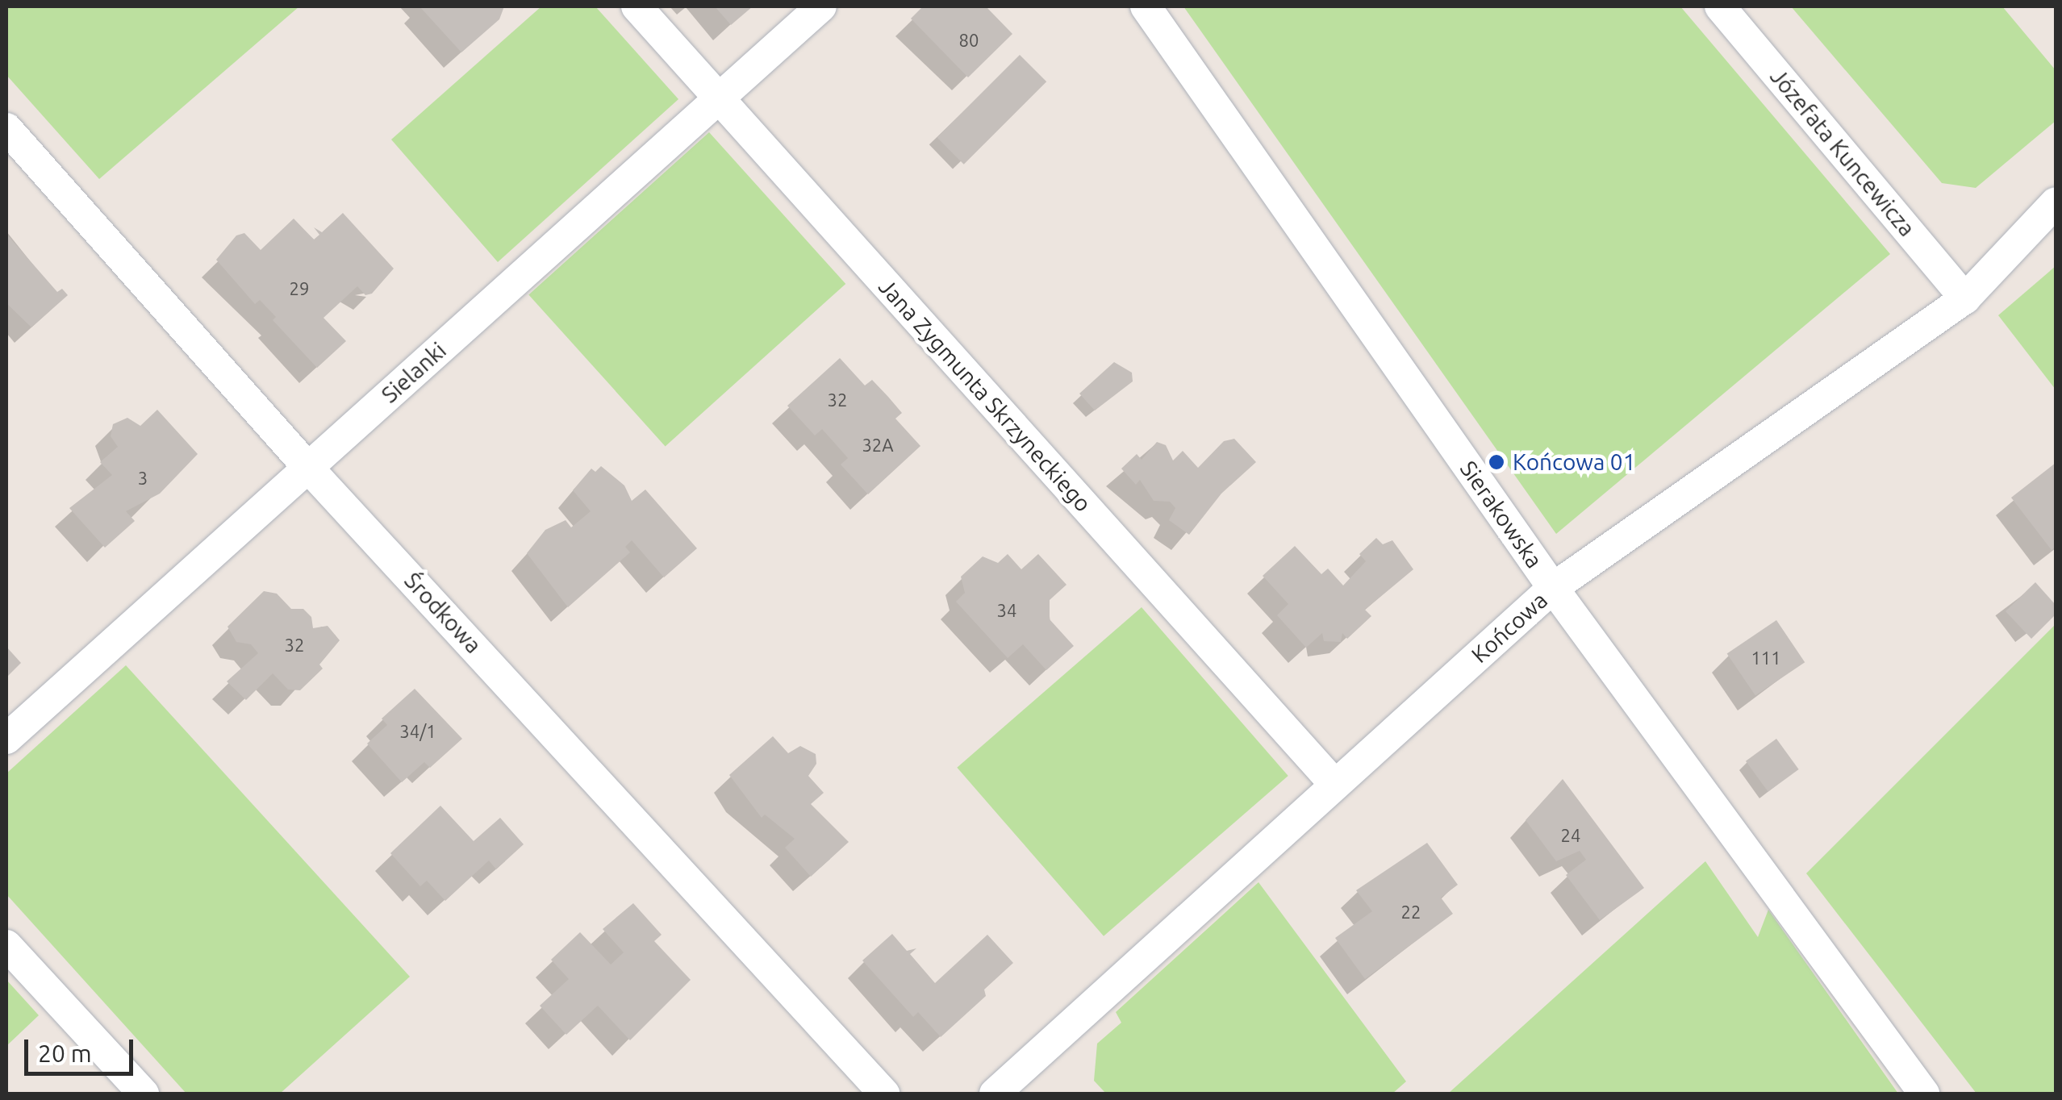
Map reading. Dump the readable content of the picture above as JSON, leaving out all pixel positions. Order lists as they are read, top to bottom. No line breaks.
{"streets":{"street":["Józefata Kuncewicza","Sielanki","Jana Zygmunta Skrzyneckiego","Sierakowska","Środkowa","Końcowa"]},"crossings":[["Józefata Kuncewicza","Końcowa"],["Sielanki","Jana Zygmunta Skrzyneckiego"],["Sielanki","Środkowa"],["Jana Zygmunta Skrzyneckiego","Końcowa"],["Sierakowska","Końcowa"]],"places":["Końcowa 01"],"house_numbers":["80","29","32","32A","3","34","32","111","34/1","24","22"],"scale_bar":"20 m"}
